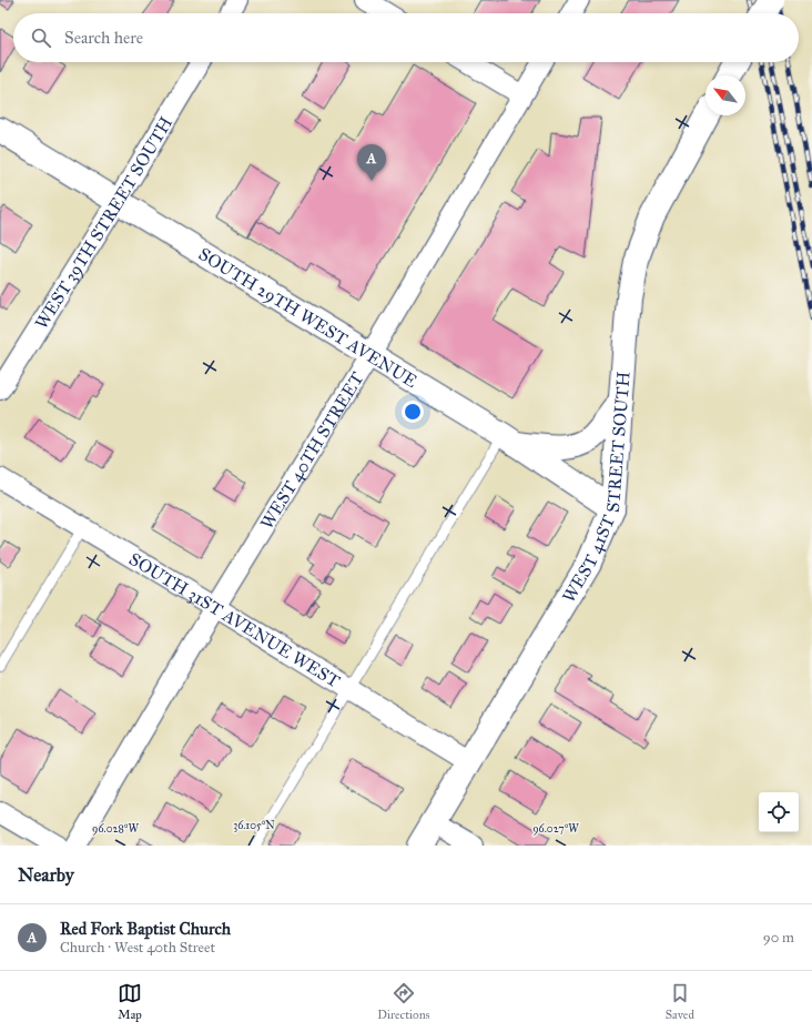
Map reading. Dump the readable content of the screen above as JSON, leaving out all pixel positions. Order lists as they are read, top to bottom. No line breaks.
{"streets":{"main road":["SOUTH 29TH WEST AVENUE","WEST 41ST STREET SOUTH"],"street":["WEST 39TH STREET SOUTH","WEST 40TH STREET","SOUTH 31ST AVENUE WEST"]},"crossings":[["WEST 39TH STREET SOUTH","SOUTH 29TH WEST AVENUE"],["SOUTH 29TH WEST AVENUE","WEST 40TH STREET"],["SOUTH 29TH WEST AVENUE","WEST 41ST STREET SOUTH"],["WEST 40TH STREET","SOUTH 31ST AVENUE WEST"],["WEST 41ST STREET SOUTH","SOUTH 31ST AVENUE WEST"]],"north":"top left","page":{"search":"Search here","pins":"A","heading":"Nearby","list":[{"mark":"A","name":"Red Fork Baptist Church","note":"Church · West 40th Street","value":"90 m"}],"nav":["Map","Directions","Saved"]},"coordinates":["36.105°N","96.028°W","96.027°W"]}
